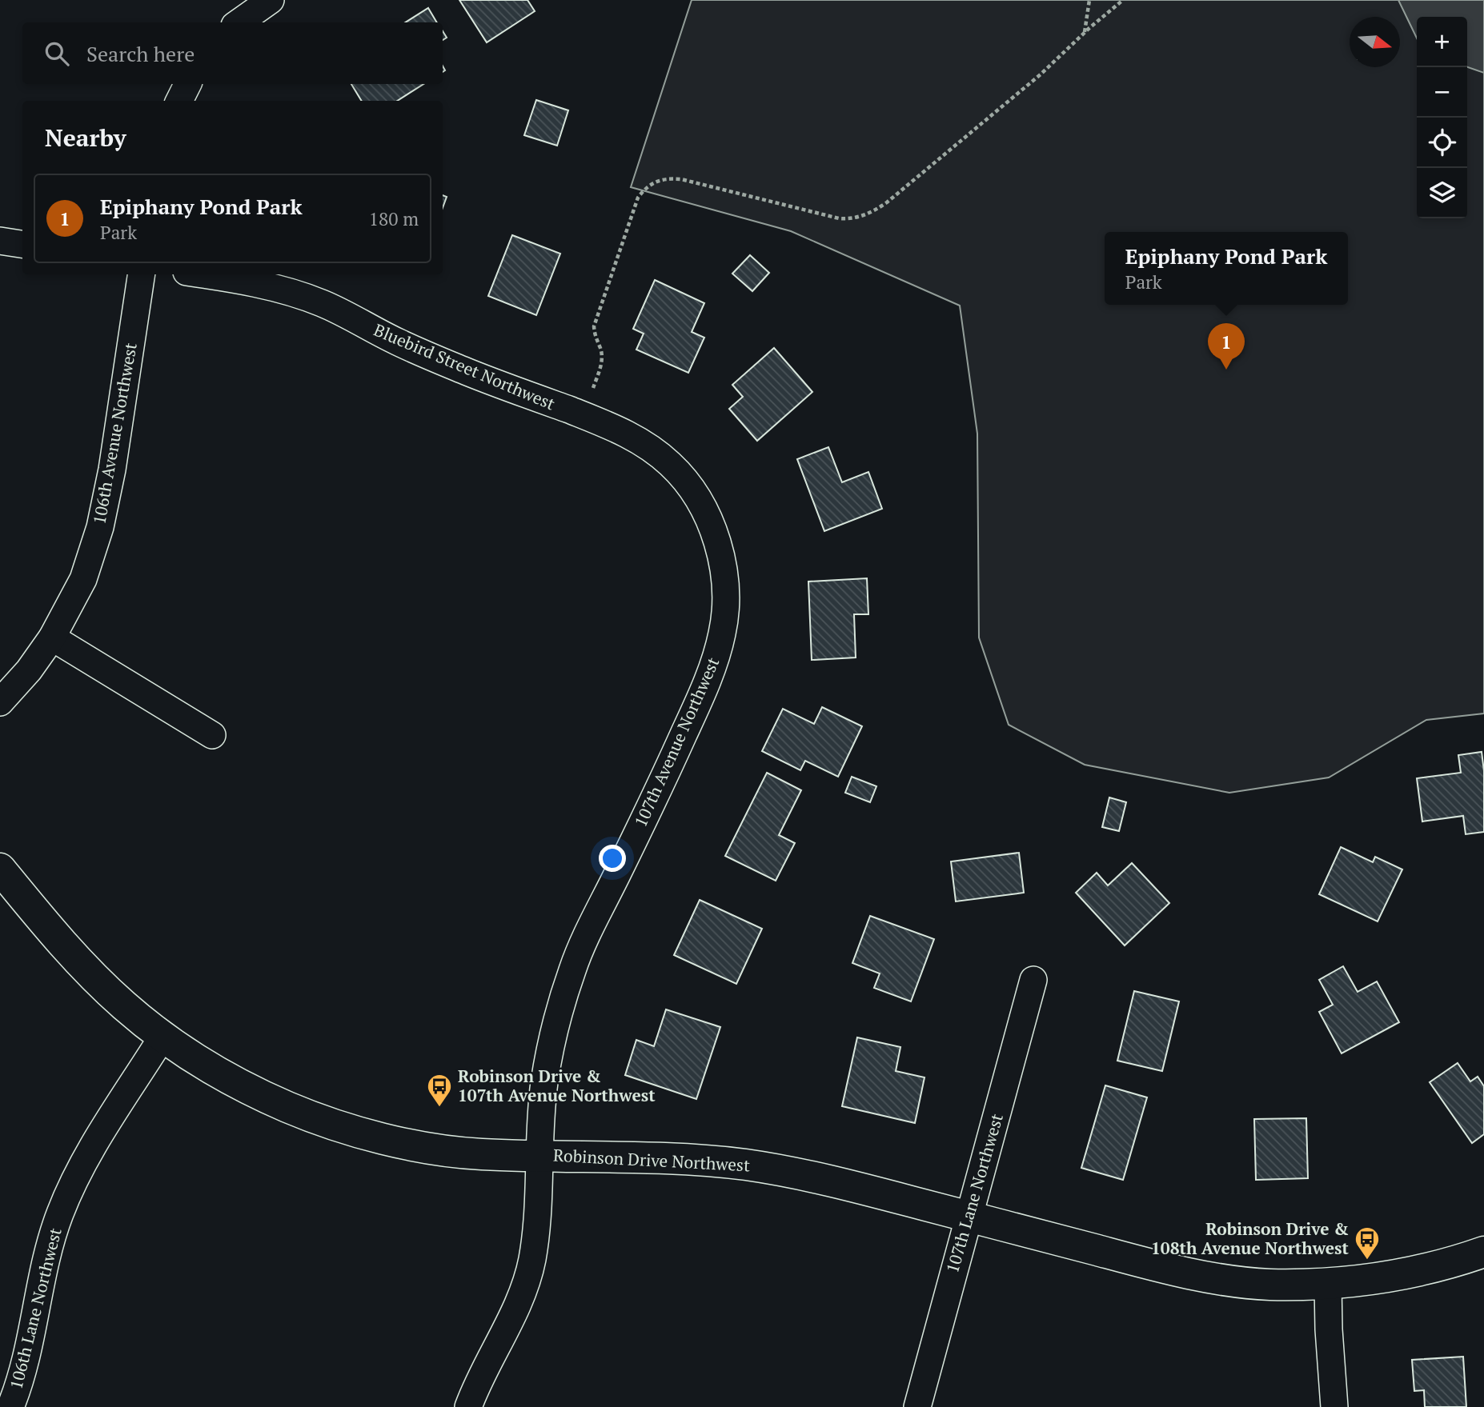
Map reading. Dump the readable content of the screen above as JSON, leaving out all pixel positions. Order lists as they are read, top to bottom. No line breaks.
{"streets":{"street":["Bluebird Street Northwest","106th Avenue Northwest","107th Avenue Northwest","Robinson Drive Northwest","107th Lane Northwest","106th Lane Northwest"]},"crossings":[["Bluebird Street Northwest","107th Avenue Northwest"],["107th Avenue Northwest","Robinson Drive Northwest"],["Robinson Drive Northwest","107th Lane Northwest"],["Robinson Drive Northwest","106th Lane Northwest"]],"places":{"bus stop":["Robinson Drive & 107th Avenue Northwest","Robinson Drive & 108th Avenue Northwest"]},"north":"right","page":{"map_buttons":["+","−"],"search":"Search here","heading":"Nearby","list":[{"mark":"1","name":"Epiphany Pond Park","note":"Park","value":"180 m"}],"popup":["Epiphany Pond Park","Park"],"pins":"1"}}
